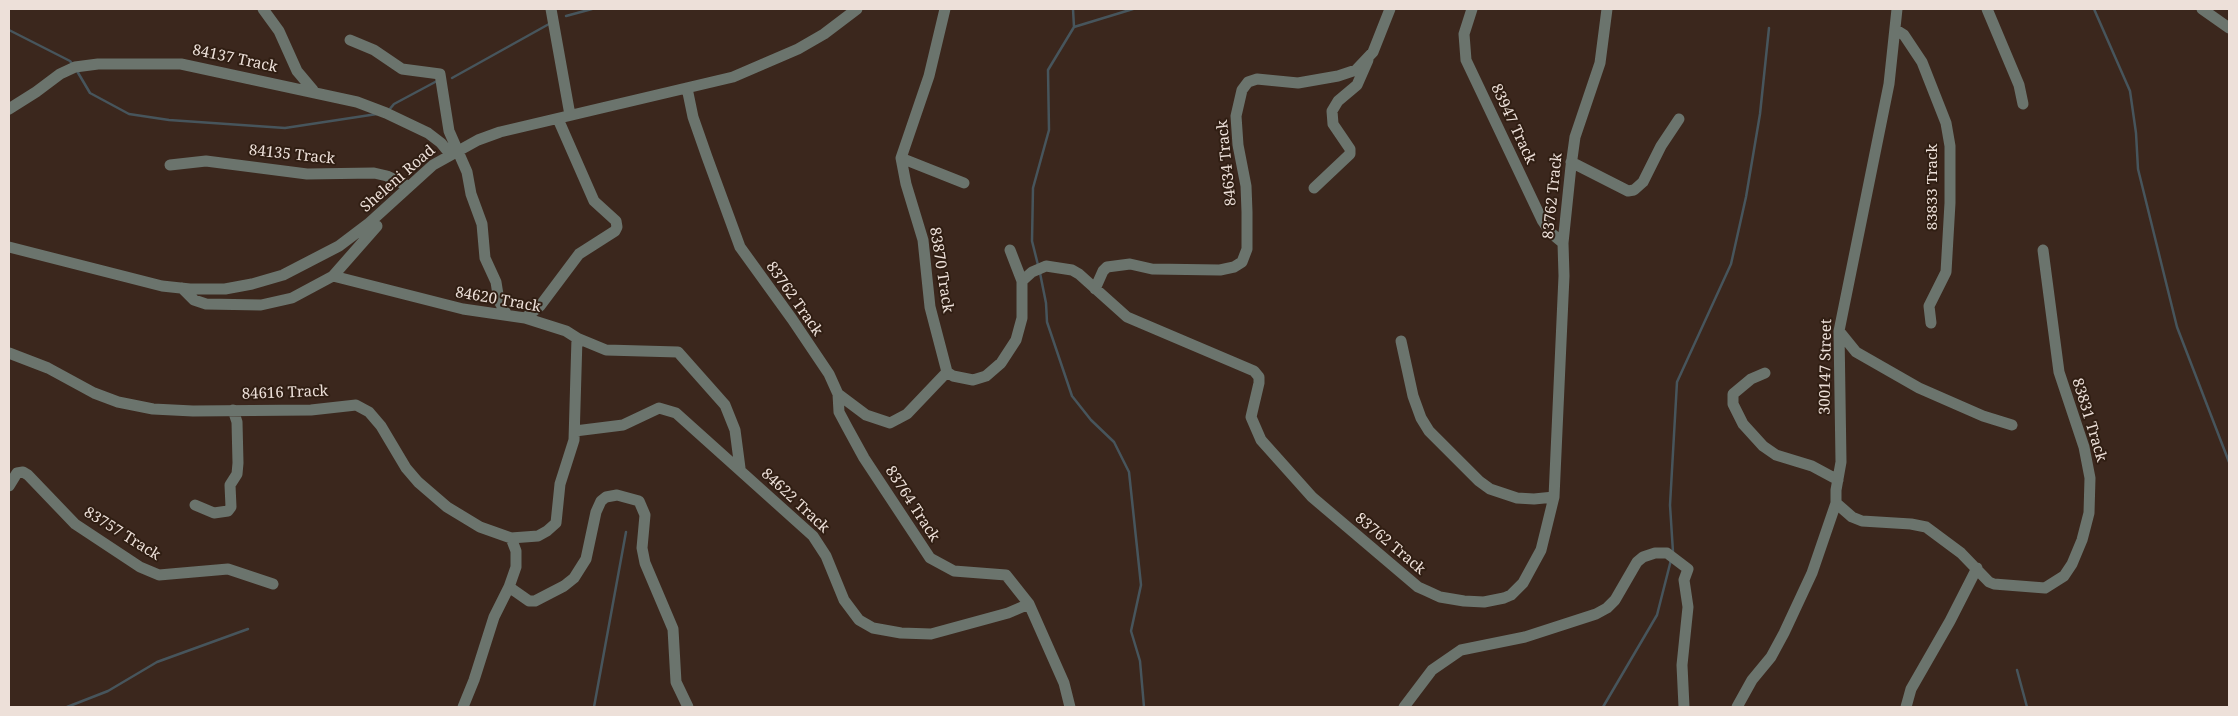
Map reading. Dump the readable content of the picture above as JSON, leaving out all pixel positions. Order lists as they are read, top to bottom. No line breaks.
{"streets":{"street":["84137 Track","83947 Track","84135 Track","84634 Track","Sheleni Road","83833 Track","83762 Track","83870 Track","84620 Track","300147 Street","84616 Track","83831 Track","84622 Track","83764 Track","83757 Track"]},"crossings":[["84137 Track","Sheleni Road"],["83947 Track","83762 Track"],["84135 Track","Sheleni Road"],["84634 Track","83762 Track"],["Sheleni Road","83762 Track"],["83833 Track","300147 Street"],["83762 Track","83870 Track"],["83762 Track","83764 Track"],["84620 Track","84622 Track"],["300147 Street","83831 Track"],["84616 Track","84622 Track"],["84622 Track","83764 Track"]]}
